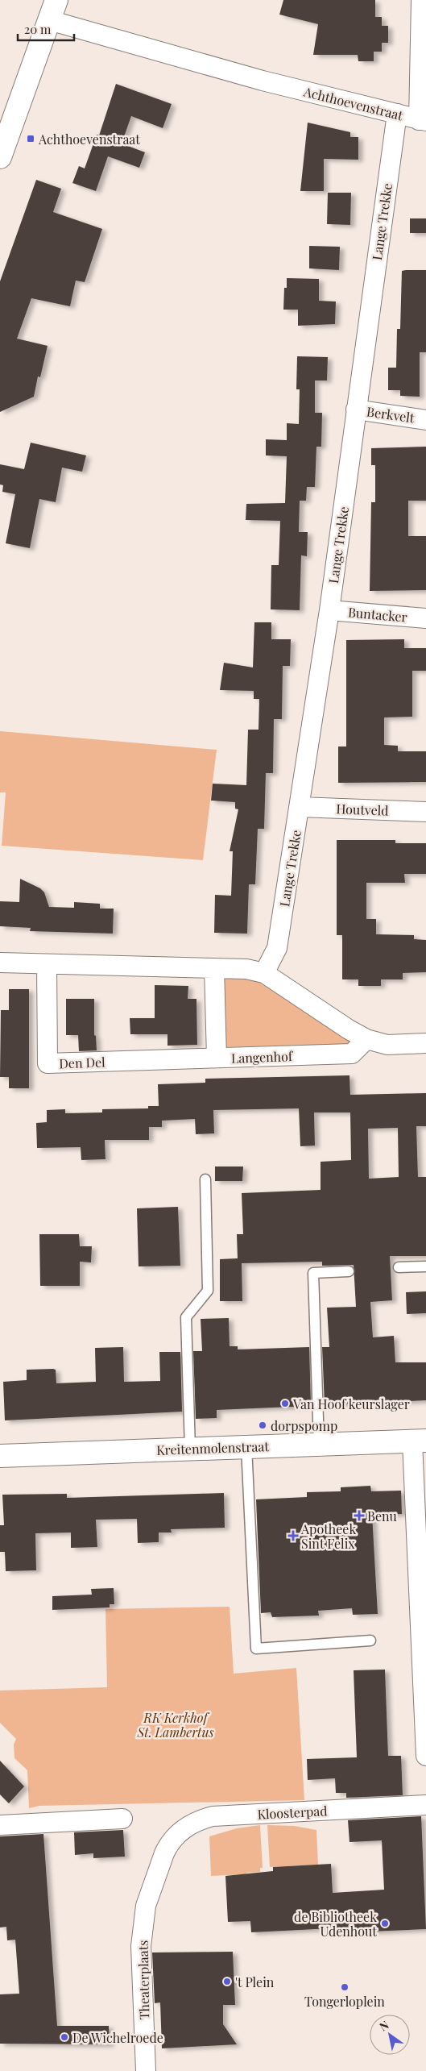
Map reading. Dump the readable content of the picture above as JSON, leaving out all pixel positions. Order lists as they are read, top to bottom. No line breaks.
{"streets":{"street":["Achthoevenstraat","Lange Trekke","Berkvelt","Buntacker","Houtveld","Langenhof","Den Del","Kreitenmolenstraat","Kloosterpad","Theaterplaats"]},"crossings":[["Achthoevenstraat","Lange Trekke"],["Lange Trekke","Berkvelt"],["Lange Trekke","Buntacker"],["Lange Trekke","Houtveld"],["Langenhof","Den Del"],["Kloosterpad","Theaterplaats"]],"parks":["RK Kerkhof St. Lambertus"],"places":{"transit":["Achthoevenstraat"],"other":["Van Hoof keurslager","dorpspomp","de Bibliotheek Udenhout","'t Plein","Tongerloplein","De Wichelroede"],"health":["Benu","Apotheek Sint Felix"]},"scale_bar":"20 m","north":"top left"}
